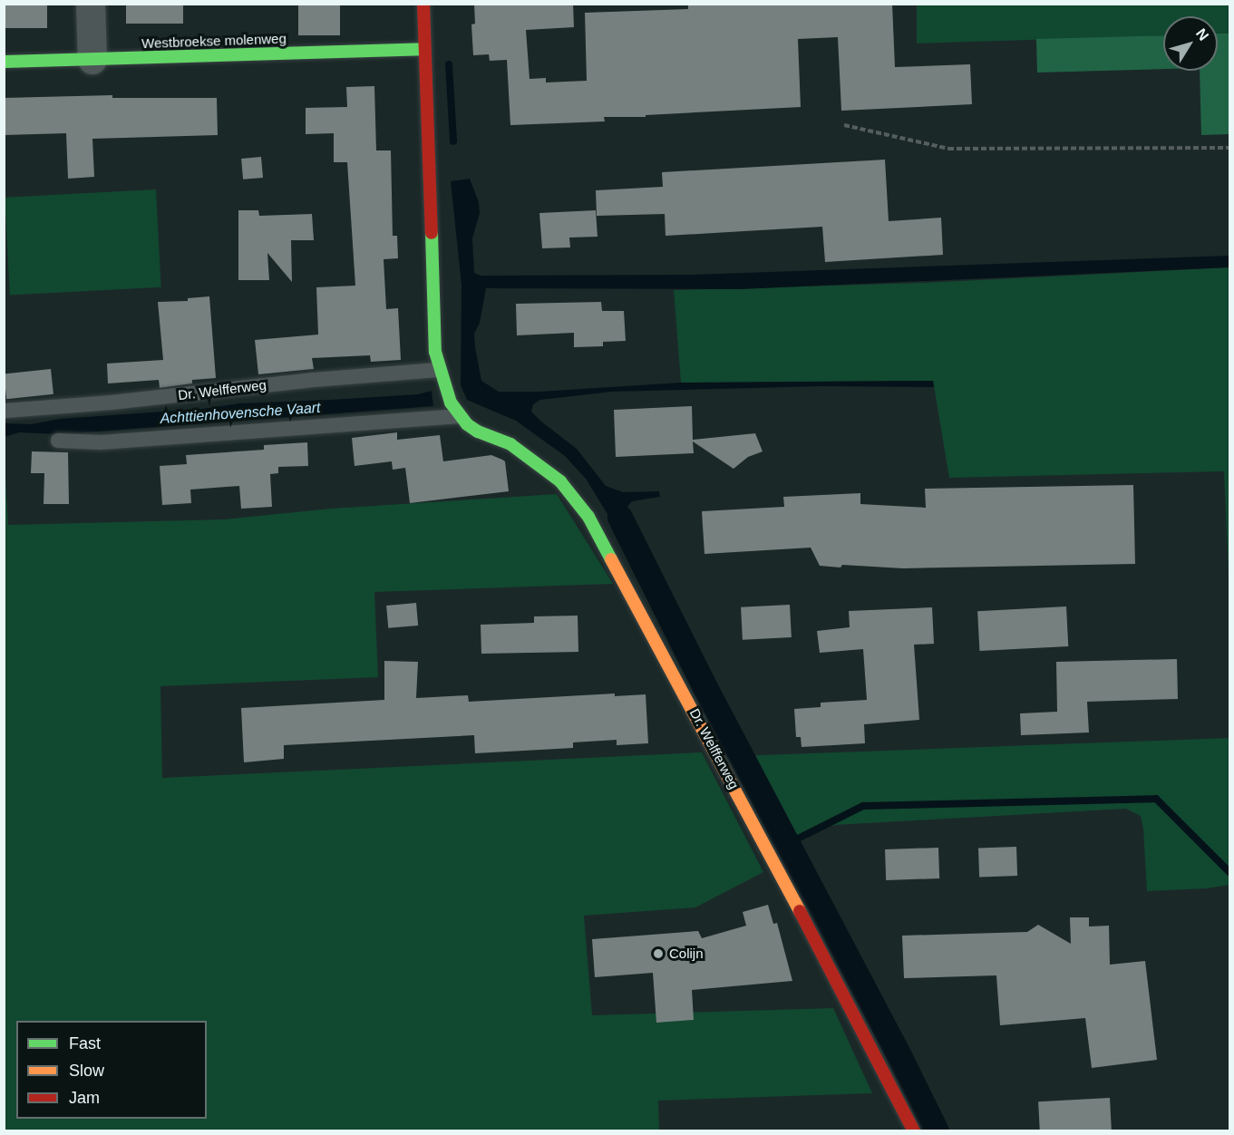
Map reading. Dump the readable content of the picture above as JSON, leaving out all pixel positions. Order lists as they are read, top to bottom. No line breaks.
{"streets":{"street":["Westbroekse molenweg","Dr. Welfferweg"]},"crossings":[["Westbroekse molenweg","Dr. Welfferweg"]],"water":["Achttienhovensche Vaart"],"places":["Colijn"],"legend":["Fast","Slow","Jam"],"north":"top right"}
